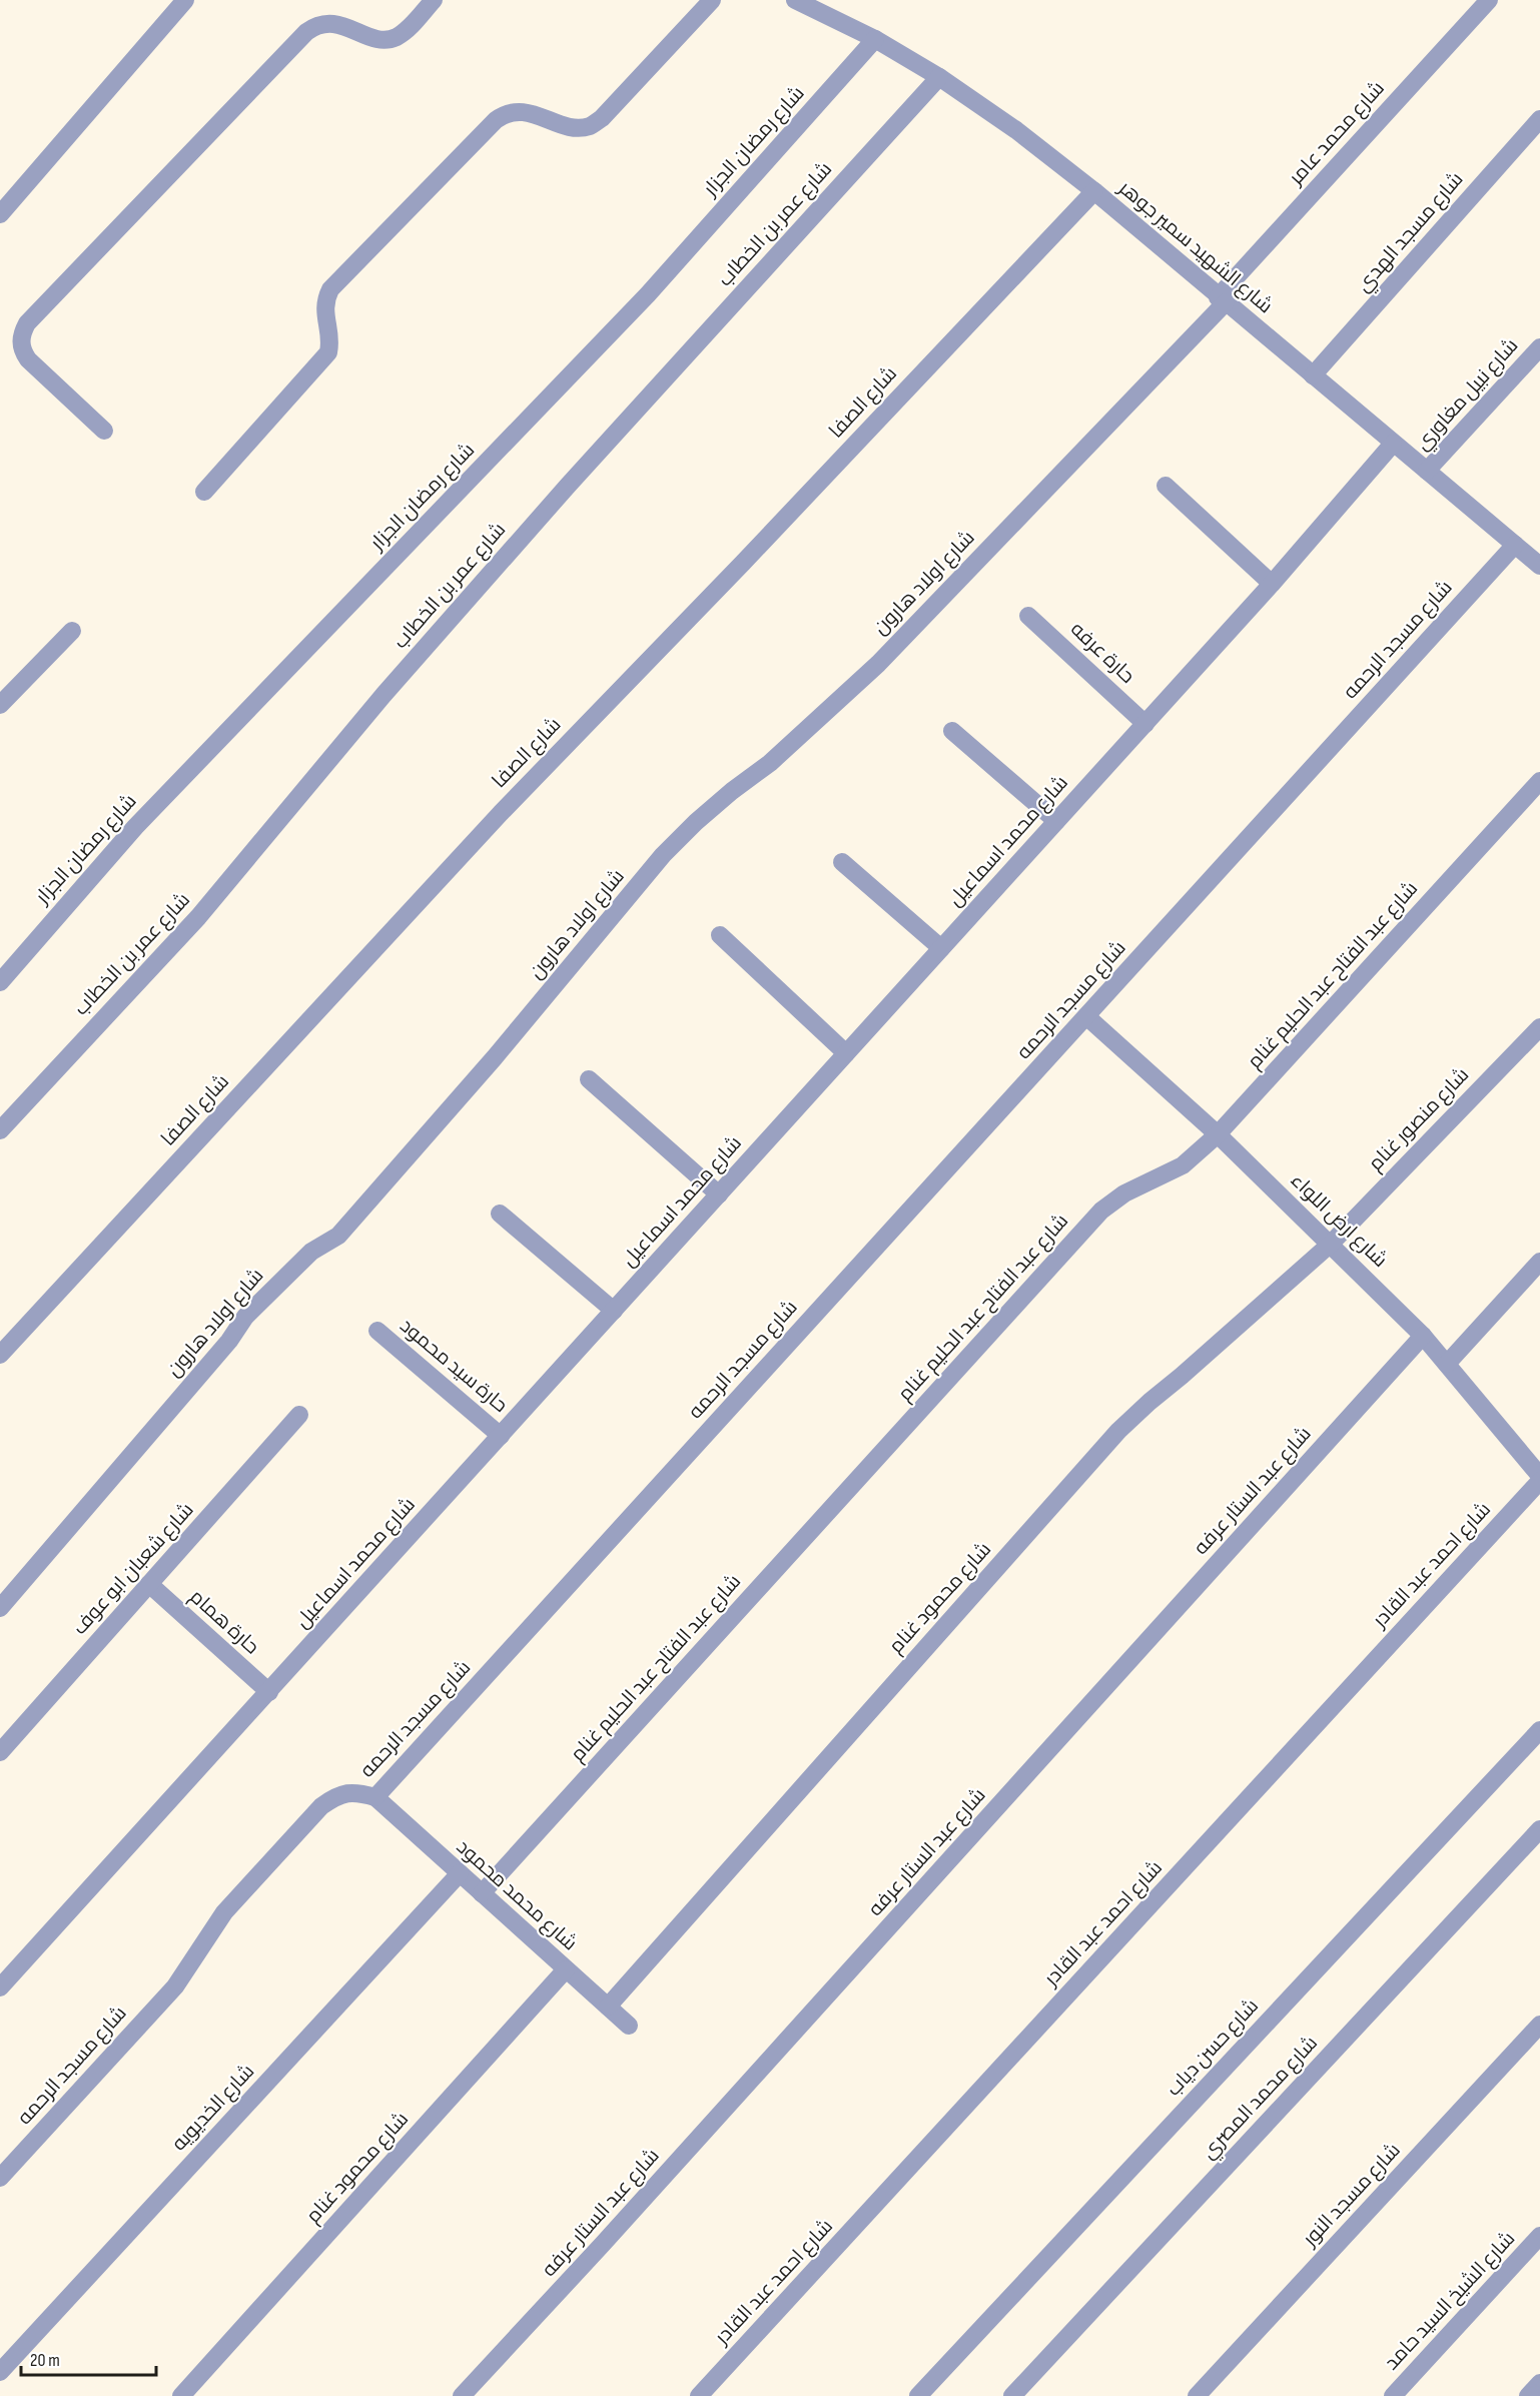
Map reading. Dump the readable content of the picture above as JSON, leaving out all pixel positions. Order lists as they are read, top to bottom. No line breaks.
{"streets":{"street":["شارع محمد عامر","شارع رمضان الجزار","شارع عمر بن الخطاب","شارع مسجد الهدي","شارع الشهيد سمير جوهر","شارع نبيل مغاوري","شارع الصفا","شارع اولاد هارون","شارع مسجد الرحمه","حارة عرفه","شارع محمد اسماعيل","شارع عبد الفتاح عبد الحليم غنام","شارع منصور غنام","شارع ارض اللواء","حارة سيد محمود","شارع عبد الستار عرفه","شارع احمد عبد القادر","شارع شعبان ابو عوف","شارع محمود غنام","حارة همام","شارع محمد محمود","شارع حسن دياب","شارع محمد المصري","شارع الخديويه","شارع مسجد النور","شارع الشيخ السيد حامد"]},"crossings":[["شارع محمد عامر","شارع الشهيد سمير جوهر"],["شارع محمد عامر","شارع اولاد هارون"],["شارع رمضان الجزار","شارع الشهيد سمير جوهر"],["شارع عمر بن الخطاب","شارع الشهيد سمير جوهر"],["شارع مسجد الهدي","شارع الشهيد سمير جوهر"],["شارع الشهيد سمير جوهر","شارع نبيل مغاوري"],["شارع الشهيد سمير جوهر","شارع الصفا"],["شارع الشهيد سمير جوهر","شارع اولاد هارون"],["شارع الشهيد سمير جوهر","شارع مسجد الرحمه"],["شارع الشهيد سمير جوهر","شارع محمد اسماعيل"],["شارع مسجد الرحمه","شارع ارض اللواء"],["شارع مسجد الرحمه","شارع محمد محمود"],["حارة عرفه","شارع محمد اسماعيل"],["شارع محمد اسماعيل","حارة سيد محمود"],["شارع محمد اسماعيل","حارة همام"],["شارع عبد الفتاح عبد الحليم غنام","شارع ارض اللواء"],["شارع عبد الفتاح عبد الحليم غنام","شارع محمد محمود"],["شارع منصور غنام","شارع ارض اللواء"],["شارع منصور غنام","شارع محمود غنام"],["شارع ارض اللواء","شارع عبد الستار عرفه"],["شارع ارض اللواء","شارع محمود غنام"],["شارع شعبان ابو عوف","حارة همام"],["شارع محمود غنام","شارع محمد محمود"],["شارع محمد محمود","شارع الخديويه"]],"scale_bar":"20 m"}
